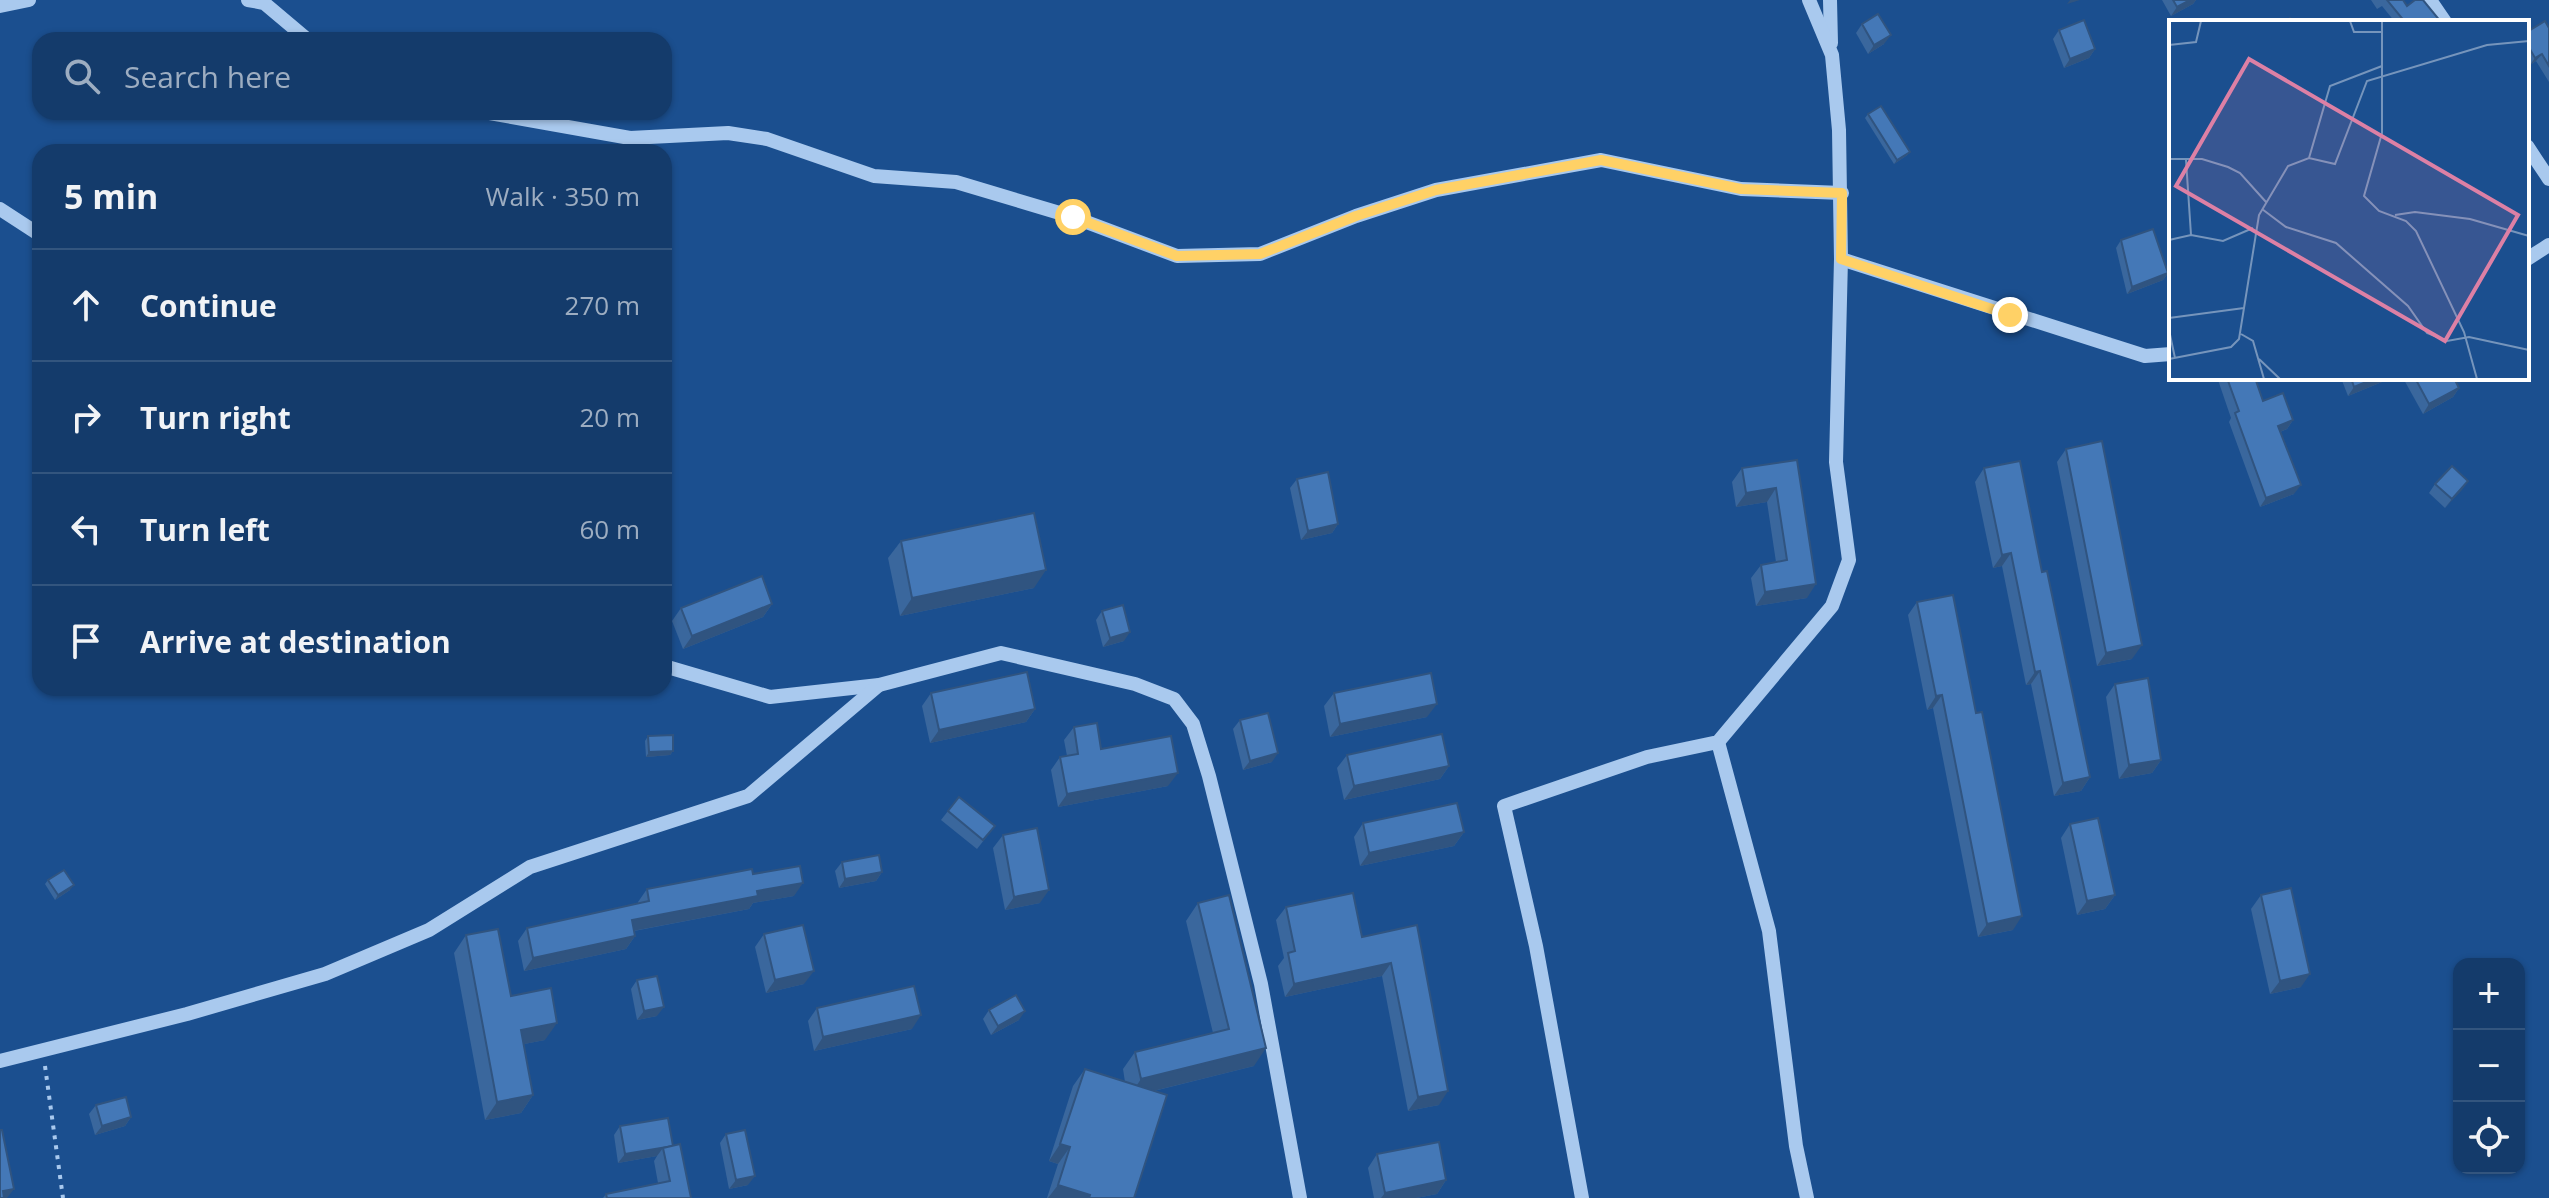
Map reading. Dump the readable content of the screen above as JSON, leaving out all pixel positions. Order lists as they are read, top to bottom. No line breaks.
{"page":{"search":"Search here","heading":["5 min","Walk · 350 m"],"list":[["Continue","270 m"],["Turn right","20 m"],["Turn left","60 m"],"Arrive at destination"],"map_buttons":["+","−"]}}
